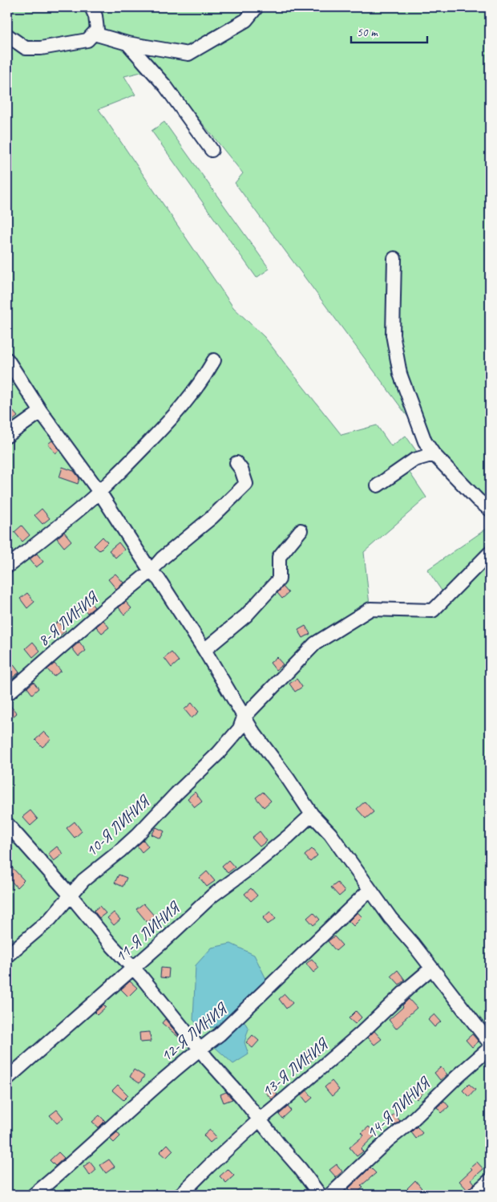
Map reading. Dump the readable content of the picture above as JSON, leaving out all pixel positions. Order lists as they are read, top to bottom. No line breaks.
{"streets":{"street":["8-Я ЛИНИЯ","10-Я ЛИНИЯ","11-Я ЛИНИЯ","12-Я ЛИНИЯ","13-Я ЛИНИЯ","14-Я ЛИНИЯ"]},"scale_bar":"50 m"}
